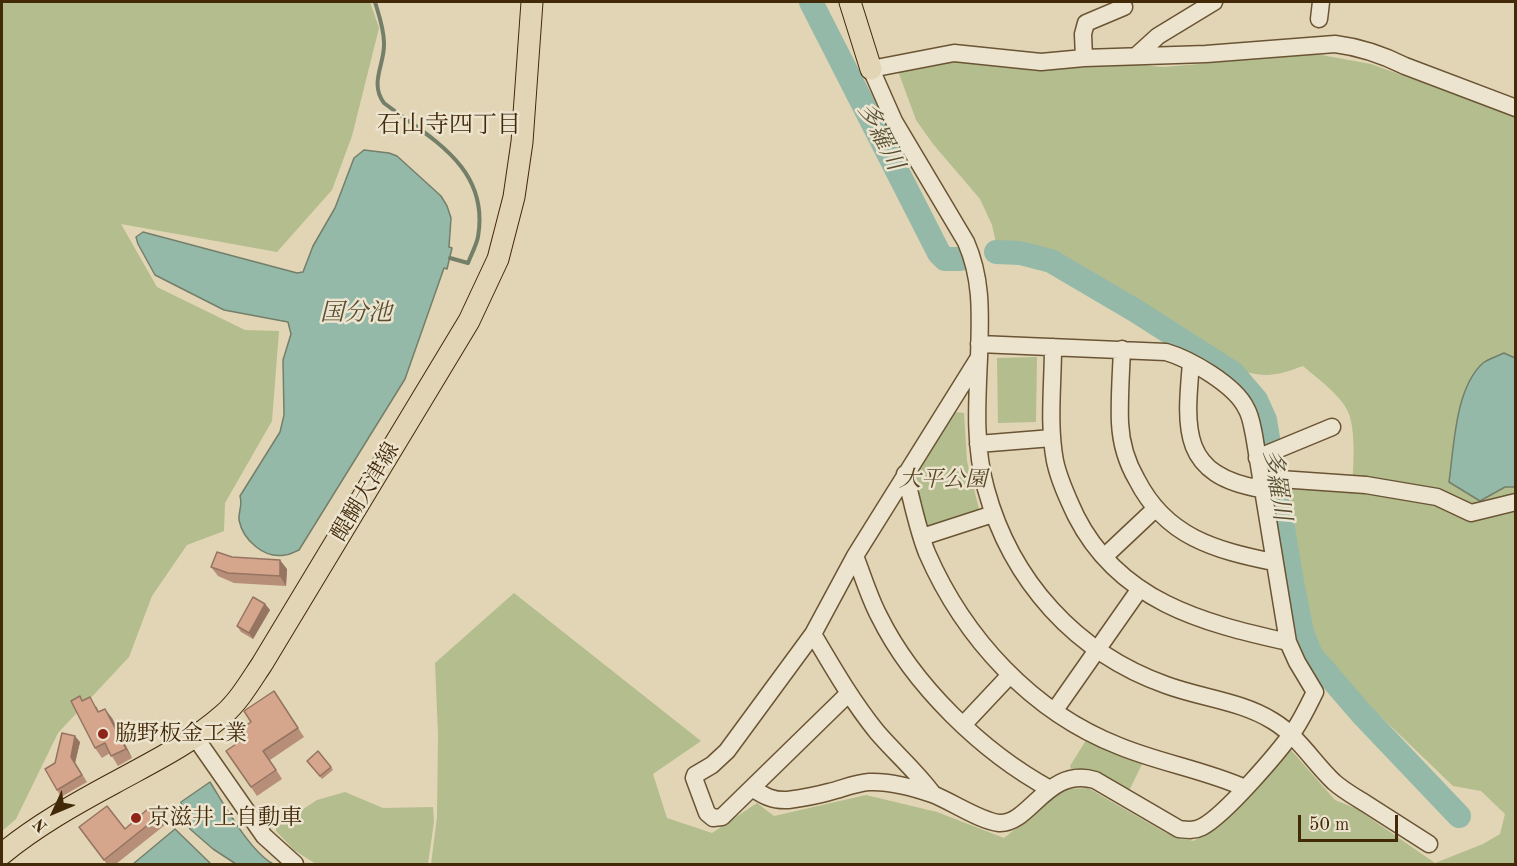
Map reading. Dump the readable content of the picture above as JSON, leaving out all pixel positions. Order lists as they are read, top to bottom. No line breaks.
{"streets":{"main road":["醍醐大津線"]},"districts":["石山寺四丁目"],"water":["多羅川","国分池"],"parks":["大平公園"],"places":["脇野板金工業","京滋井上自動車"],"scale_bar":"50 m","north":"bottom left"}
